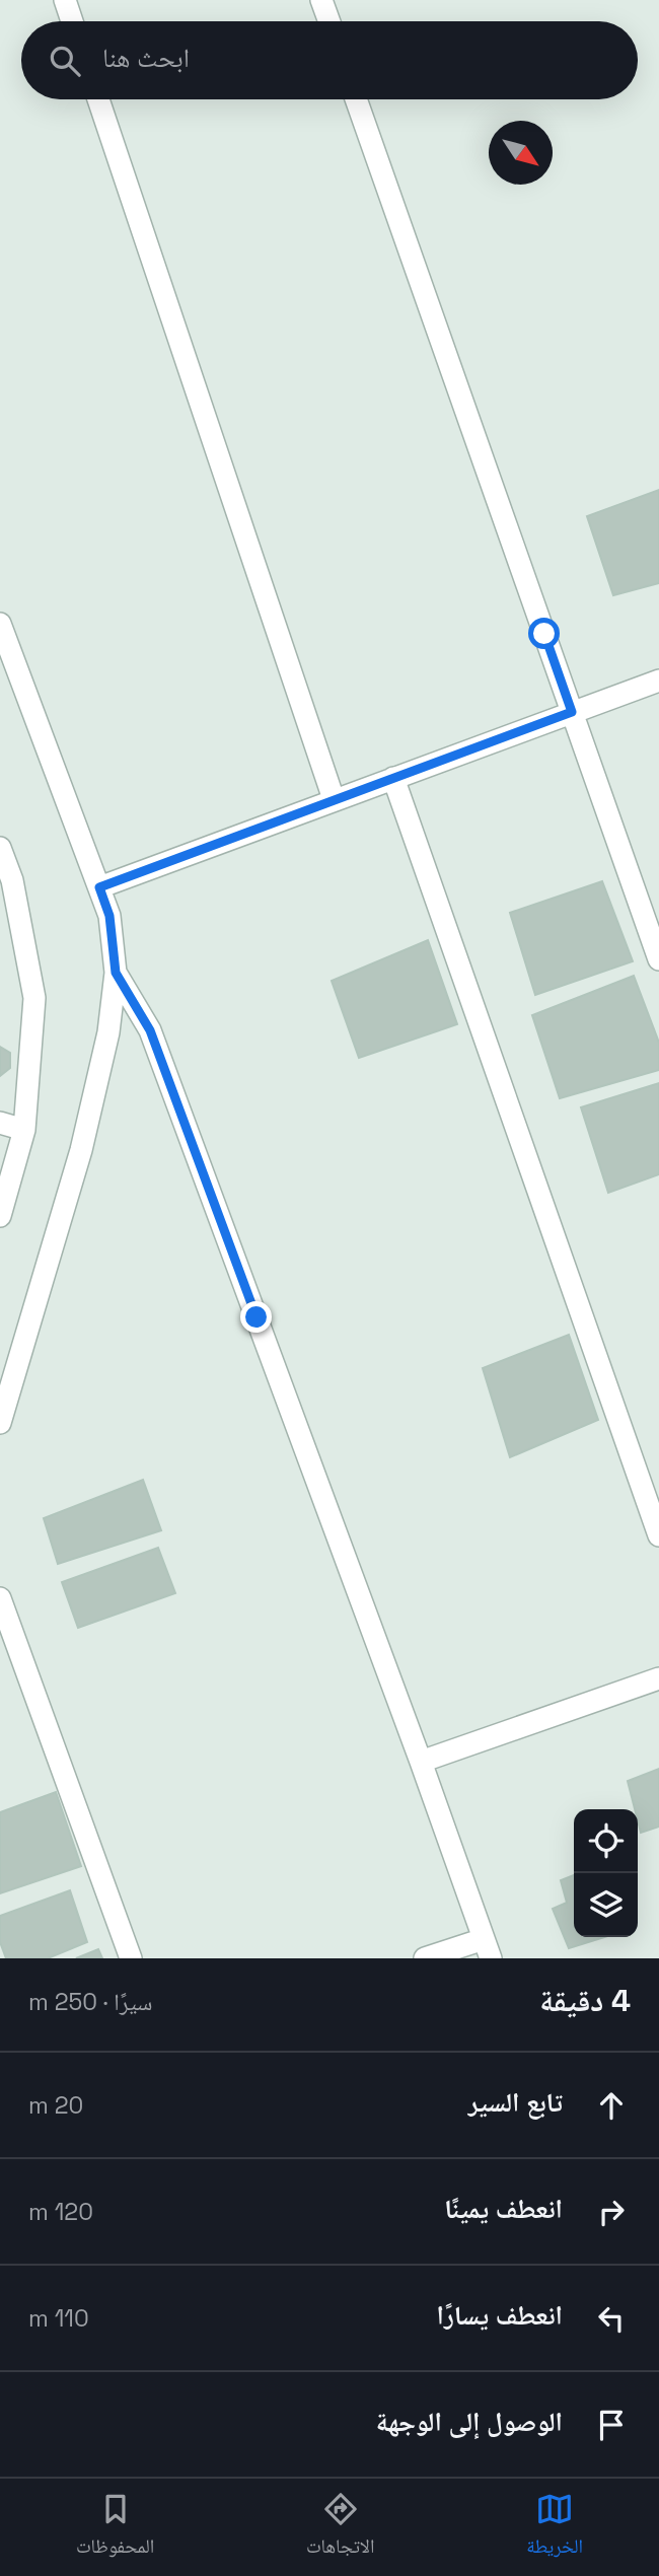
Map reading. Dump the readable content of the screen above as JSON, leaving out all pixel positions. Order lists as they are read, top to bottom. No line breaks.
{"north":"bottom right","page":{"search":"ابحث هنا","heading":["4 دقيقة","سيرًا · 250 m"],"list":[["تابع السير","20 m"],["انعطف يمينًا","120 m"],["انعطف يسارًا","110 m"],"الوصول إلى الوجهة"],"nav":["الخريطة","الاتجاهات","المحفوظات"]}}
